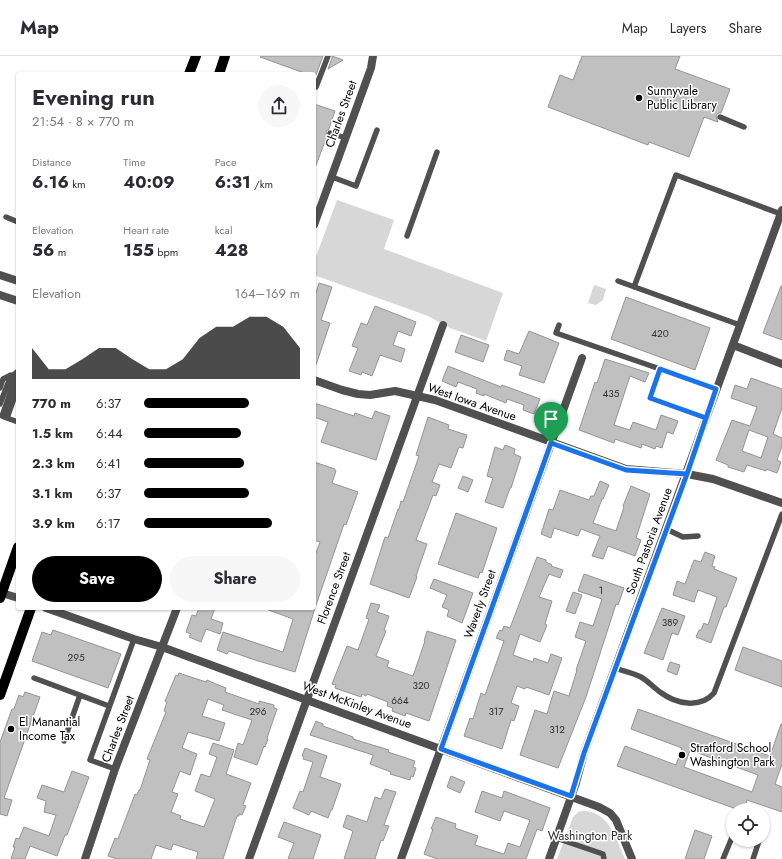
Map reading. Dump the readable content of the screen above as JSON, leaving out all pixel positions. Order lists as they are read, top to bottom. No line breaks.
{"streets":{"street":["Charles Street","West Iowa Avenue","South Pastoria Avenue","Florence Street","Waverly Street","West McKinley Avenue"]},"crossings":[["Charles Street","West McKinley Avenue"],["West Iowa Avenue","South Pastoria Avenue"],["West Iowa Avenue","Florence Street"],["West Iowa Avenue","Waverly Street"],["South Pastoria Avenue","West McKinley Avenue"],["Florence Street","West McKinley Avenue"],["Waverly Street","West McKinley Avenue"]],"parks":["Washington Park"],"places":["Sunnyvale Public Library","El Manantial Income Tax","Stratford School Washington Park"],"house_numbers":["420","435","1","389","295","320","664","296","317","312"],"page":{"header":"Map","nav":["Map","Layers","Share"],"heading":["Evening run","21:54 · 8 × 770 m"],"stats":[["Distance","6.16 km"],["Time","40:09"],["Pace","6:31 /km"],["Elevation","56 m"],["Heart rate","155 bpm"],["kcal","428"]],"chart":["Elevation","164–169 m"],"list":[{"name":"770 m","note":"6:37"},{"name":"1.5 km","note":"6:44"},{"name":"2.3 km","note":"6:41"},{"name":"3.1 km","note":"6:37"},{"name":"3.9 km","note":"6:17"}],"buttons":["Save","Share"]}}
